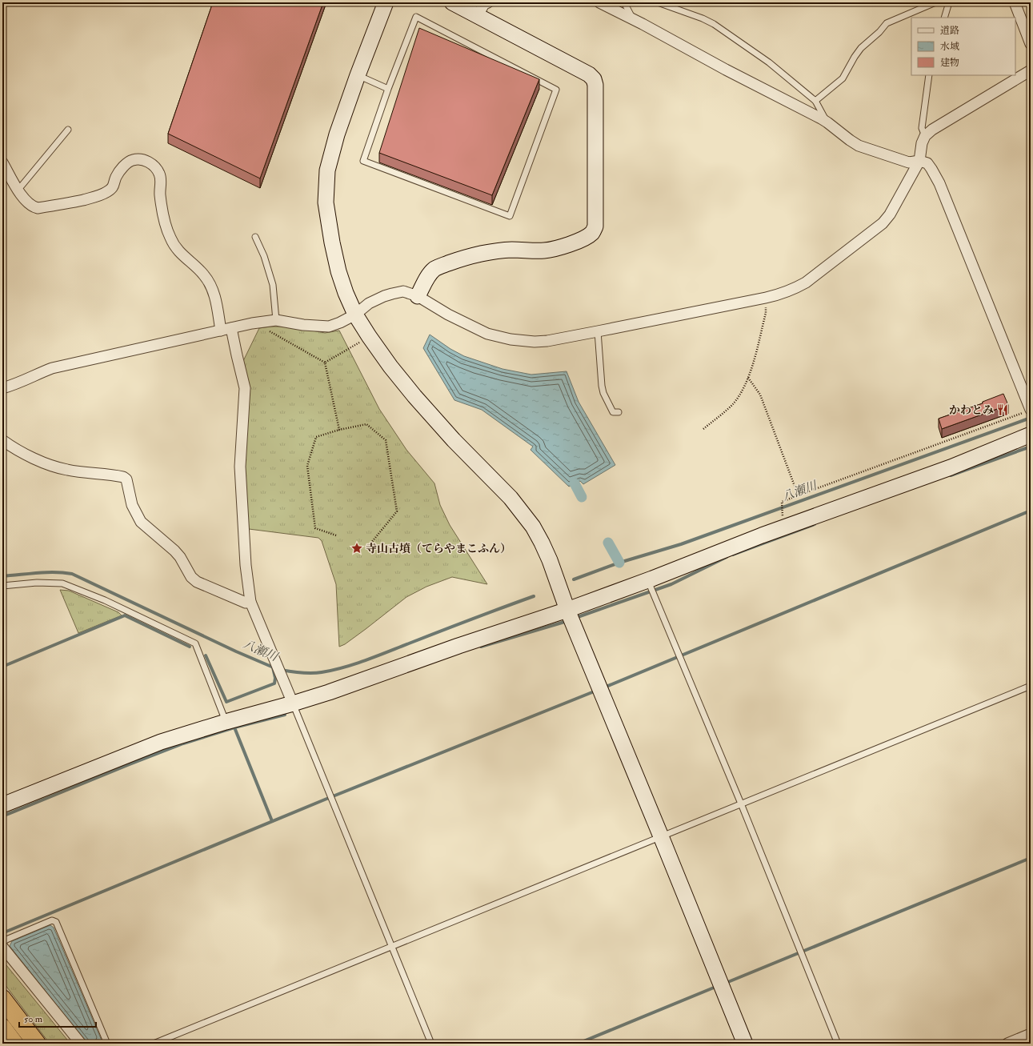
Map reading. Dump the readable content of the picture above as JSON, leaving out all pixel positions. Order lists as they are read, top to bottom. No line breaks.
{"water":["八瀬川"],"places":{"restaurant":["かわとみ"],"place":["寺山古墳（てらやまこふん）"]},"legend":["道路","水域","建物"],"scale_bar":"50 m"}
